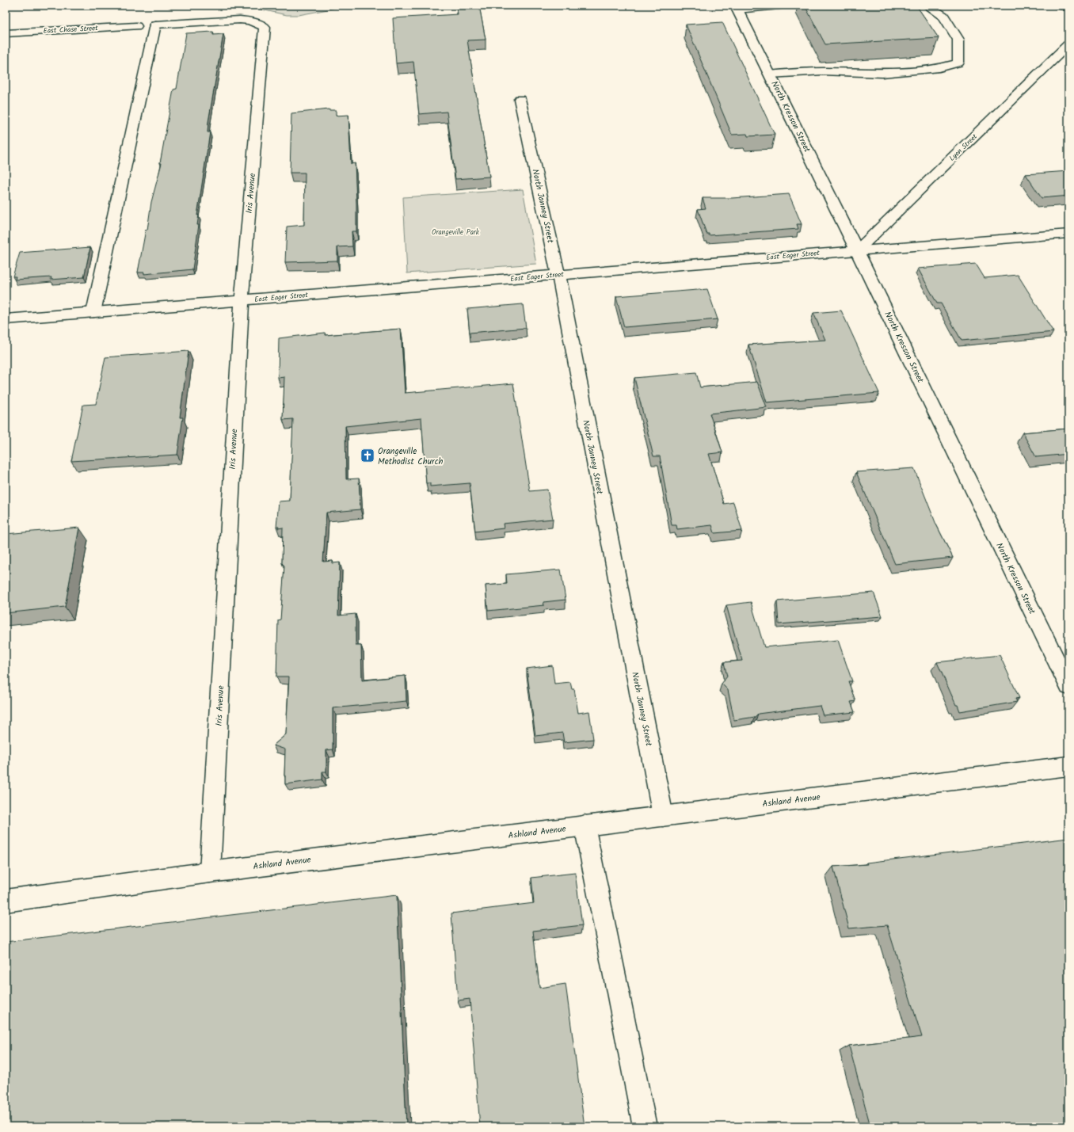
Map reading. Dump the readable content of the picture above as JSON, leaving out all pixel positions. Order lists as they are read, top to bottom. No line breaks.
{"streets":{"street":["East Chase Street","North Kresson Street","Lyon Street","Iris Avenue","North Janney Street","East Eager Street","Ashland Avenue"]},"crossings":[["North Kresson Street","Lyon Street"],["North Kresson Street","East Eager Street"],["Lyon Street","East Eager Street"],["Iris Avenue","East Eager Street"],["Iris Avenue","Ashland Avenue"],["North Janney Street","East Eager Street"],["North Janney Street","Ashland Avenue"]],"parks":["Orangeville Park"],"places":{"church":["Orangeville Methodist Church"]}}
